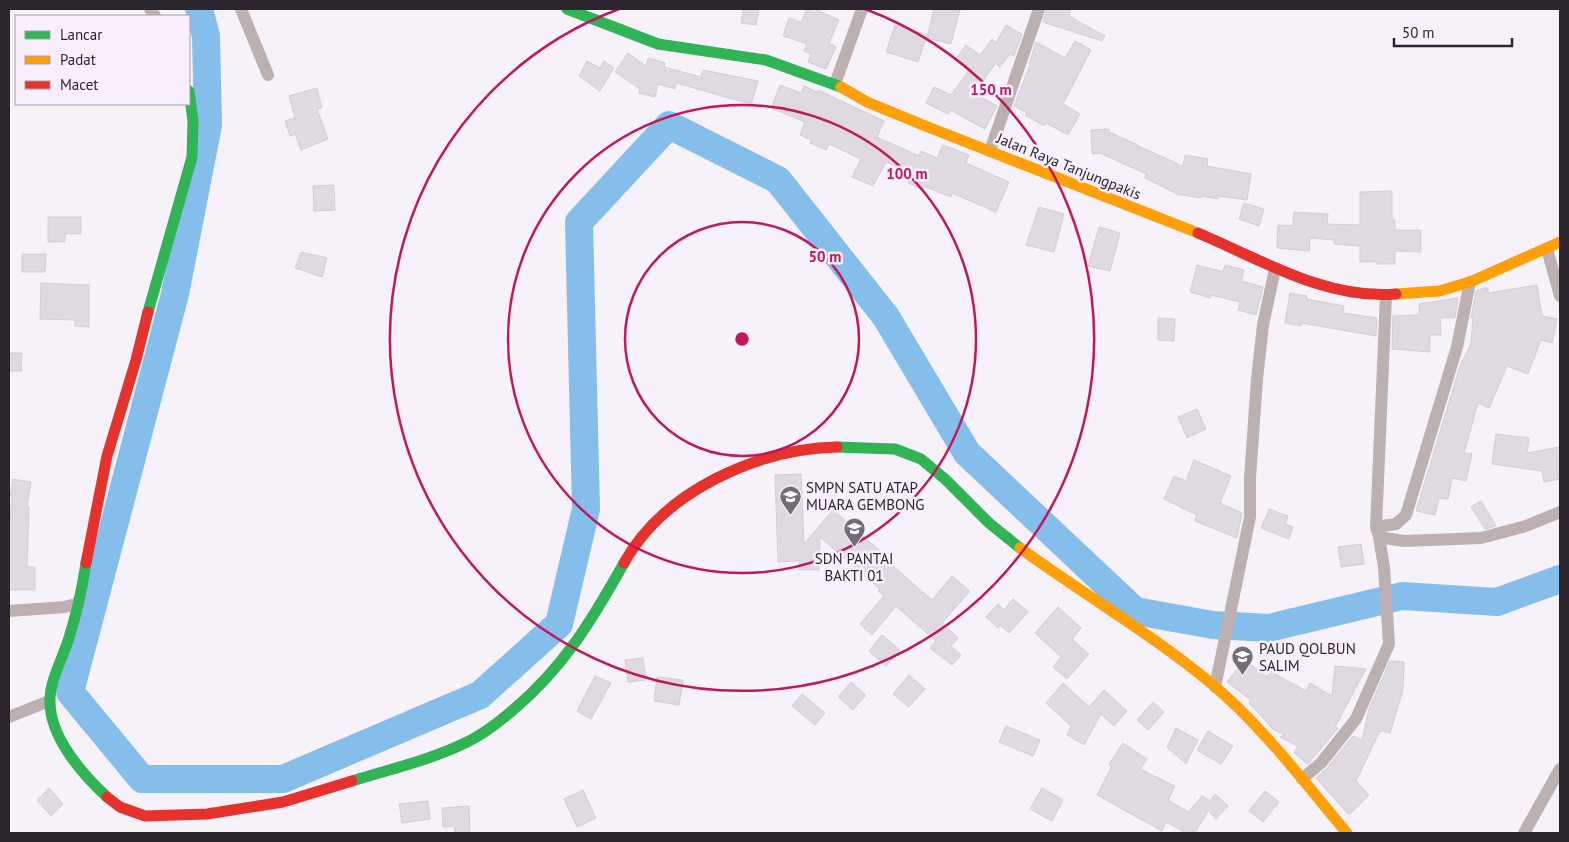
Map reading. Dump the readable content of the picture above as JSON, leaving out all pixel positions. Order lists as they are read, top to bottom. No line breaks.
{"streets":{"street":["Jalan Raya Tanjungpakis"]},"places":{"school or university":["SMPN SATU ATAP MUARA GEMBONG","SDN PANTAI BAKTI 01","PAUD QOLBUN SALIM"]},"legend":["Lancar","Padat","Macet"],"scale_bar":"50 m","rings":["150 m","100 m","50 m"]}
